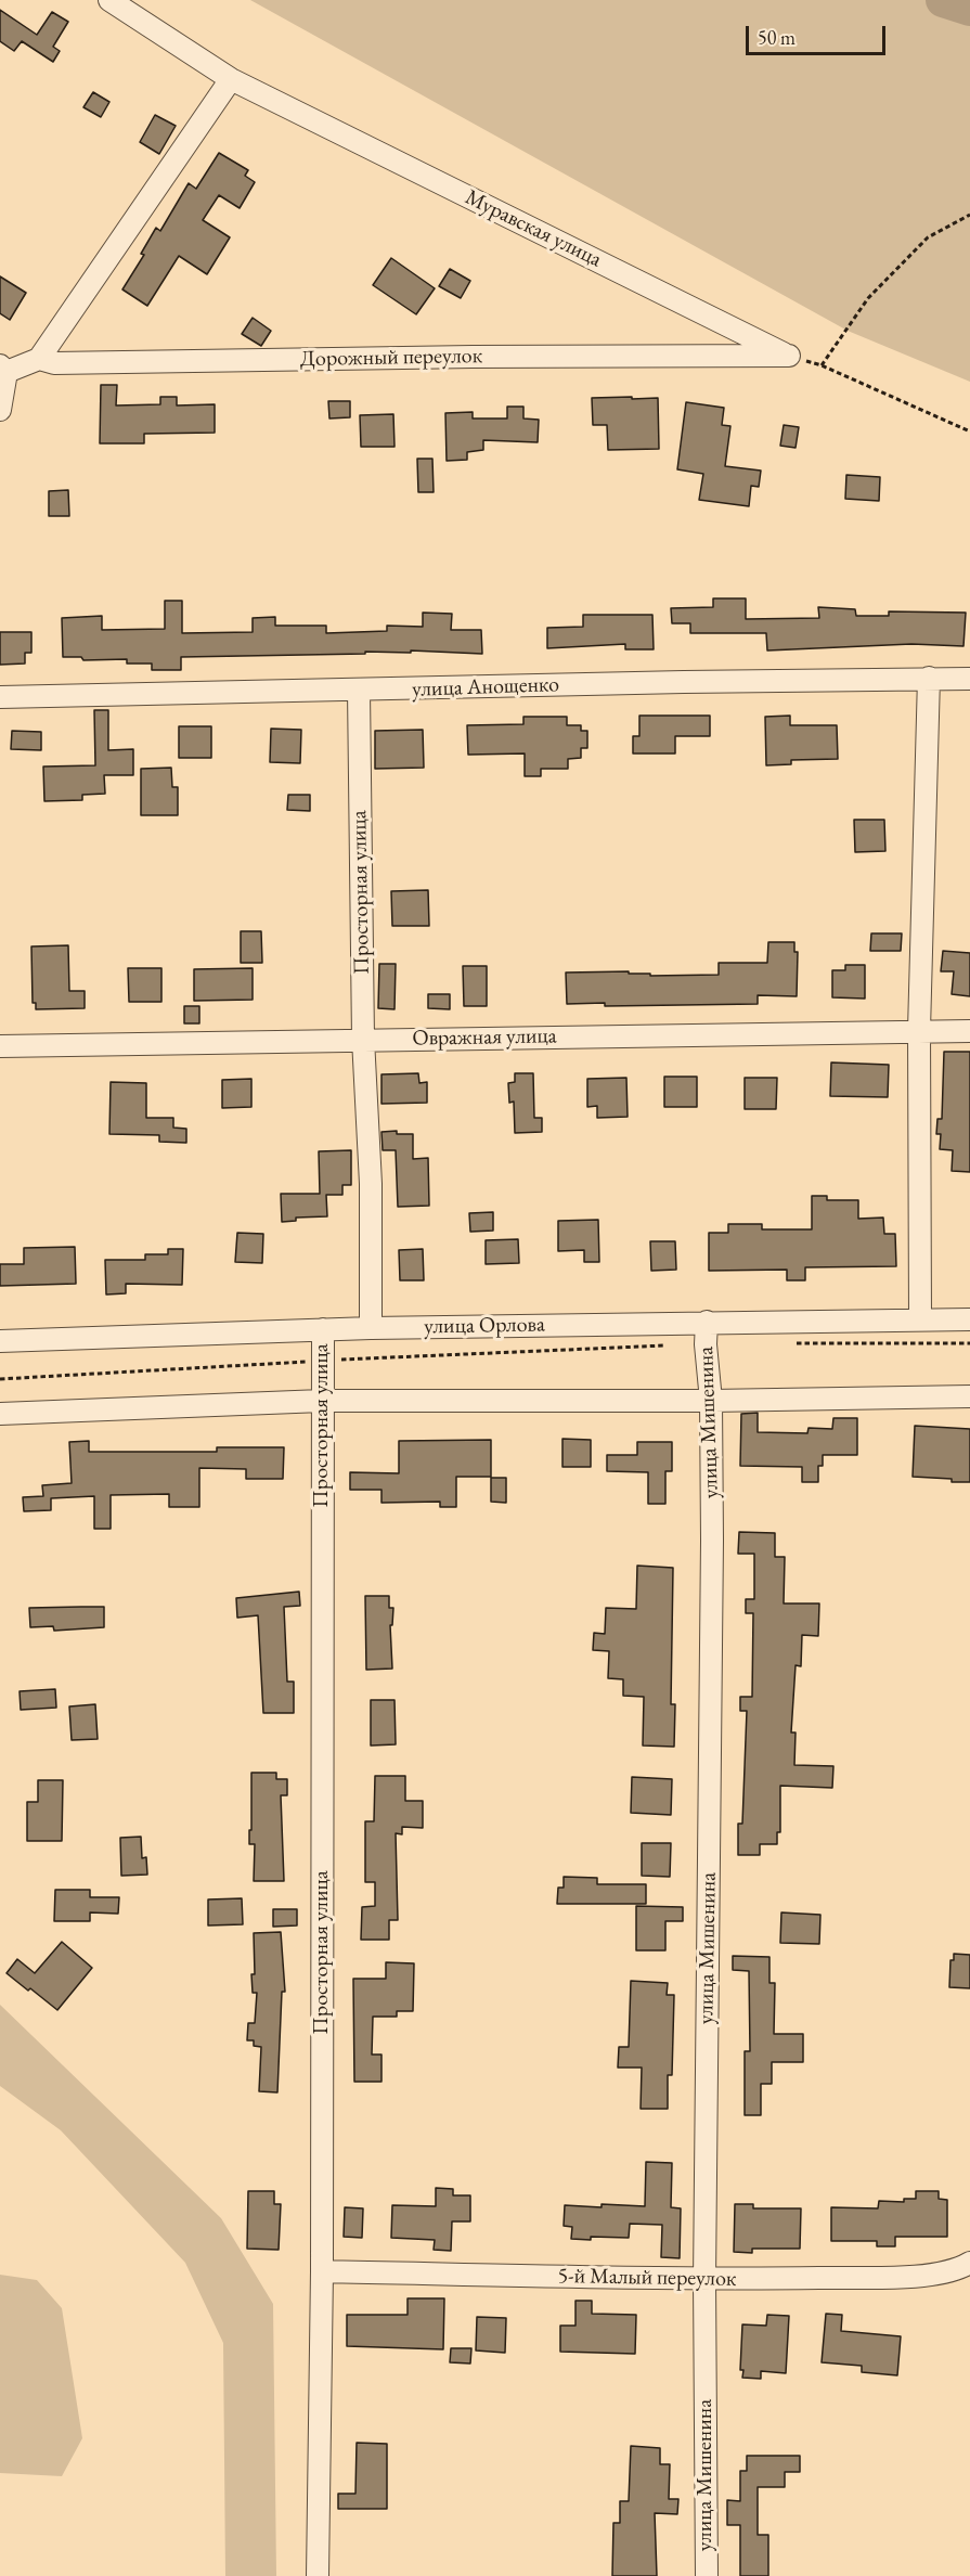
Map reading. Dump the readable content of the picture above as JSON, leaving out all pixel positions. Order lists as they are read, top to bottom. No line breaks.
{"streets":{"street":["Муравская улица","Дорожный переулок","улица Анощенко","Просторная улица","Овражная улица","улица Орлова","улица Мишенина","5-й Малый переулок"]},"crossings":[["Муравская улица","Дорожный переулок"],["улица Анощенко","Просторная улица"],["Просторная улица","Овражная улица"],["Просторная улица","улица Орлова"],["Просторная улица","5-й Малый переулок"],["улица Орлова","улица Мишенина"],["улица Мишенина","5-й Малый переулок"]],"scale_bar":"50 m"}
